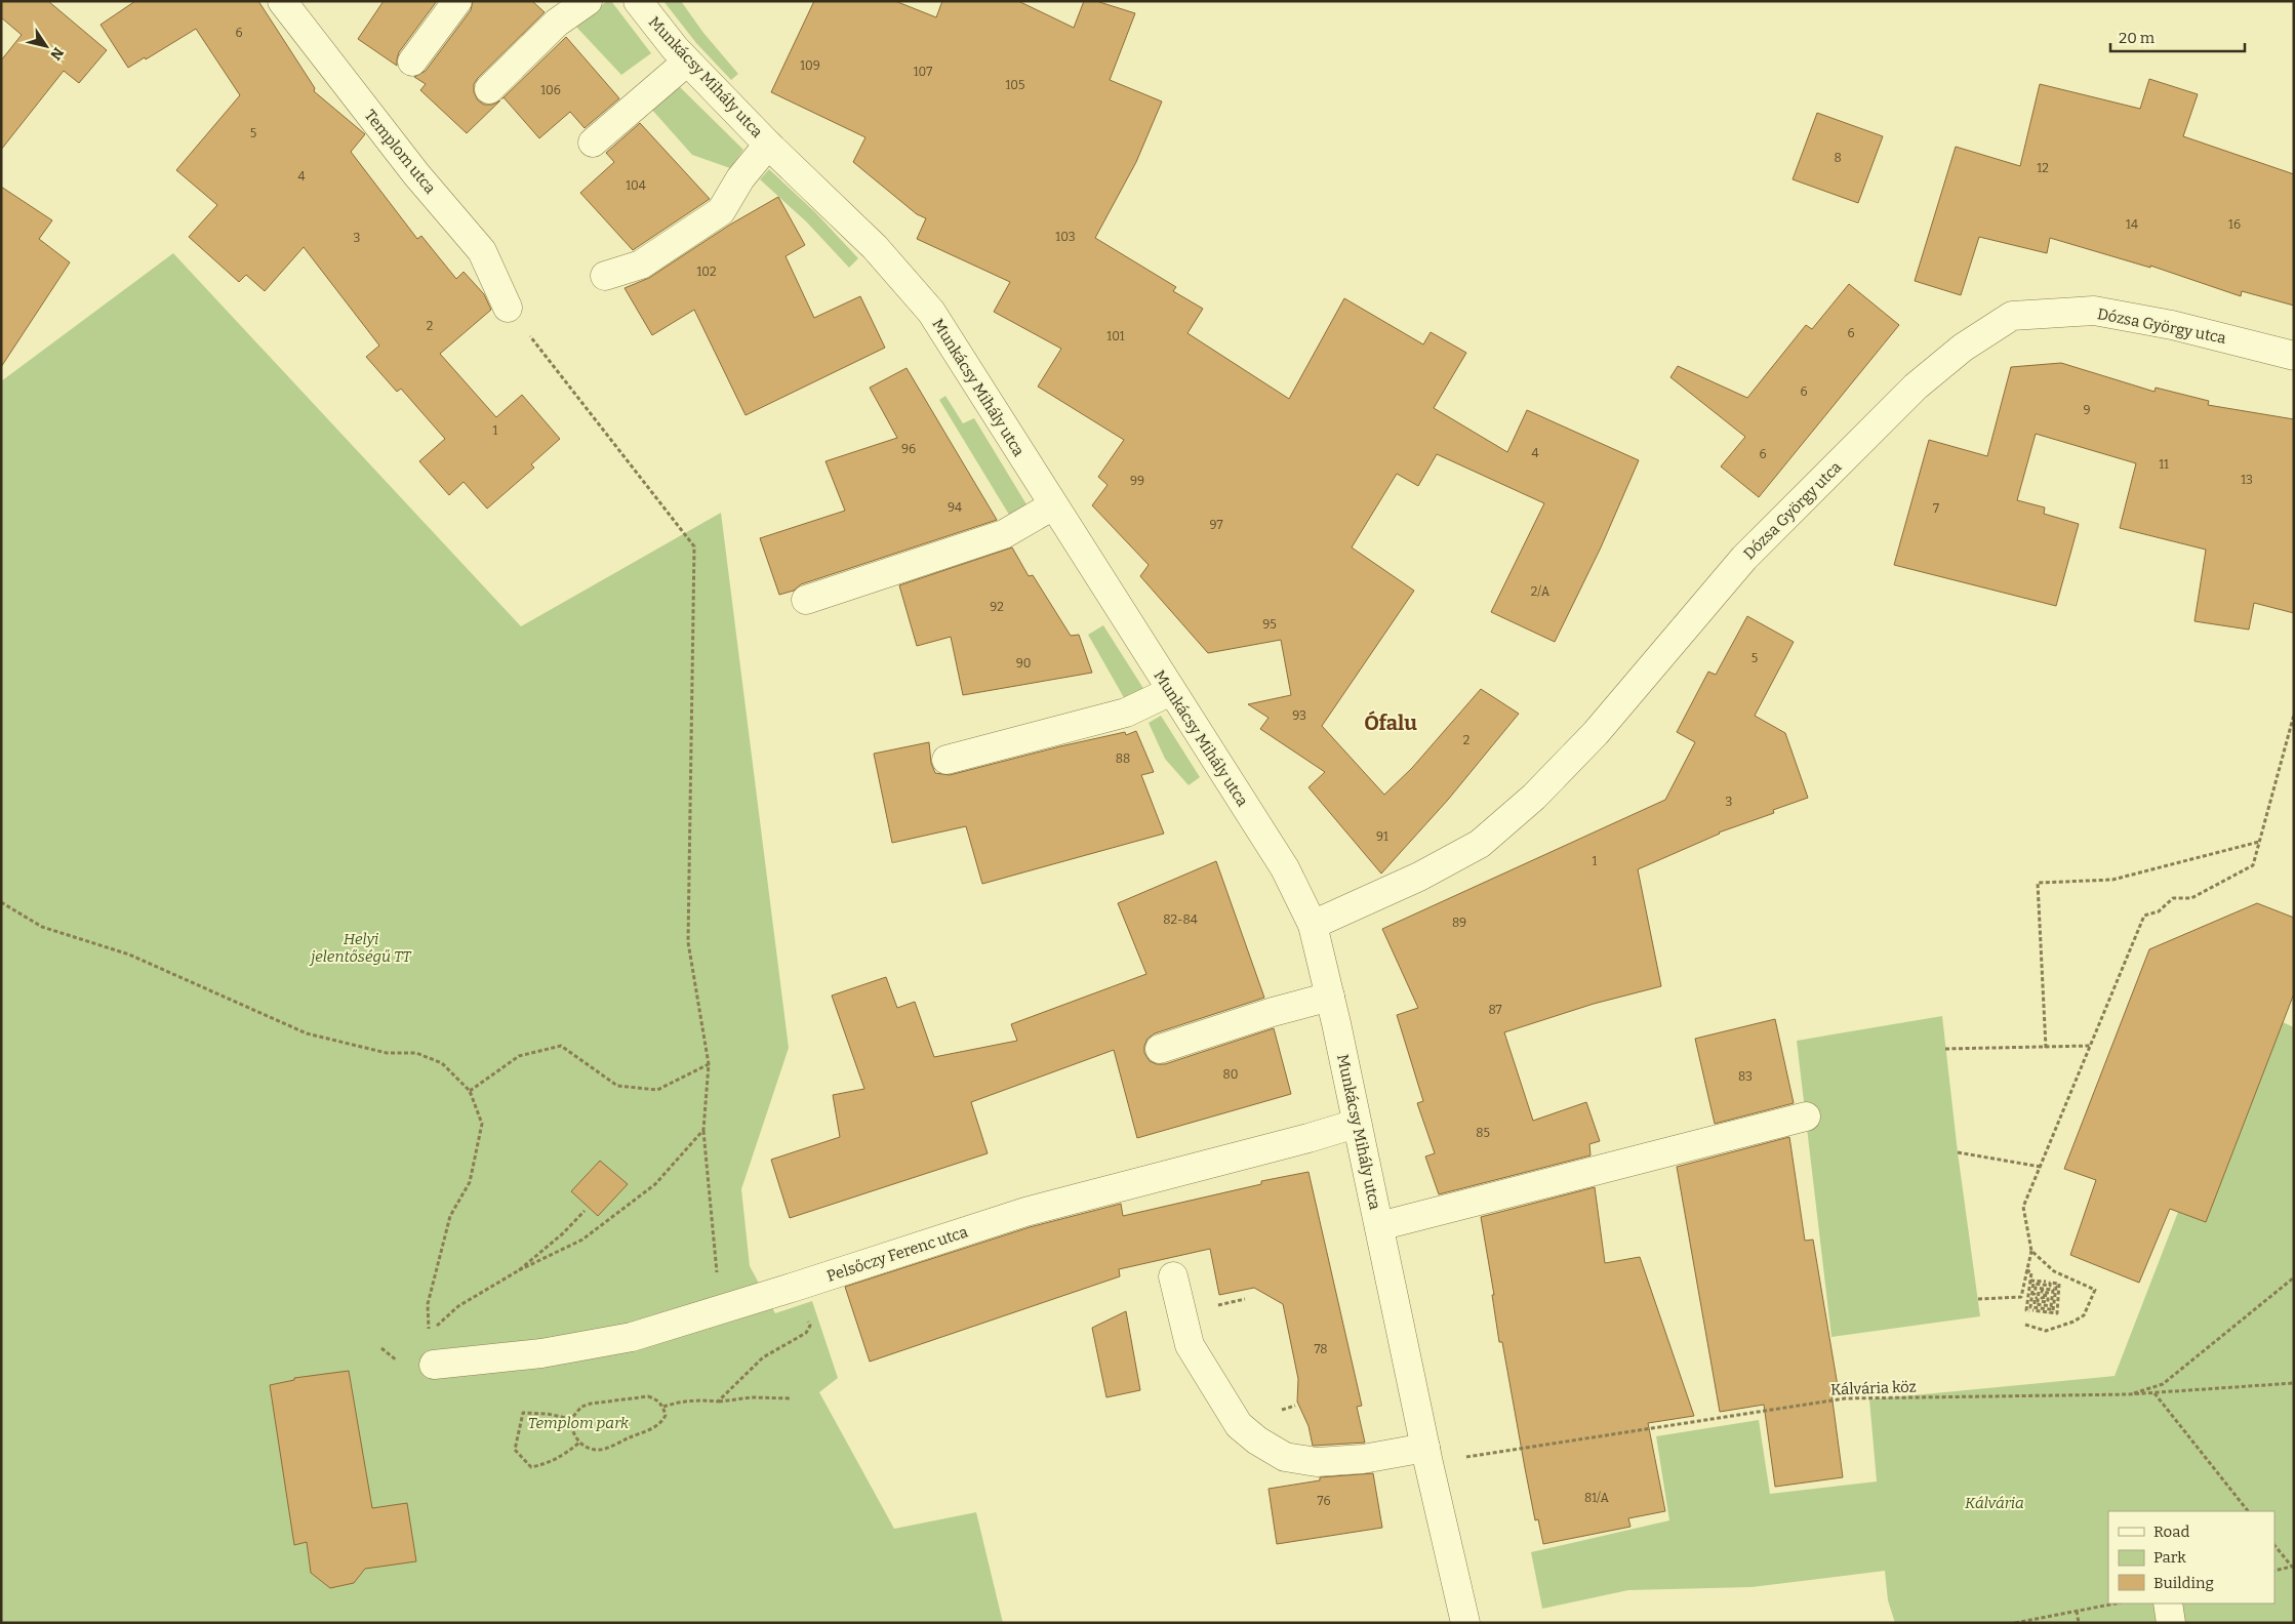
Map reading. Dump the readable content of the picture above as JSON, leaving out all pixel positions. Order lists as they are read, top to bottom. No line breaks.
{"streets":{"street":["Munkácsy Mihály utca","Templom utca","Dózsa György utca","Pelsőczy Ferenc utca"],"path":["Kálvária köz"]},"crossings":[["Munkácsy Mihály utca","Dózsa György utca"],["Munkácsy Mihály utca","Pelsőczy Ferenc utca"],["Munkácsy Mihály utca","Kálvária köz"]],"districts":["Ófalu"],"parks":["Helyi jelentőségű TT","Templom park","Kálvária"],"house_numbers":["6","109","107","105","106","5","8","12","4","104","14","16","103","3","102","2","6","101","6","9","1","96","4","6","11","13","99","94","7","97","2/A","92","95","5","90","93","2","88","3","91","1","82-84","89","87","80","83","85","78","81/A","76"],"legend":["Road","Park","Building"],"scale_bar":"20 m","north":"bottom right"}
